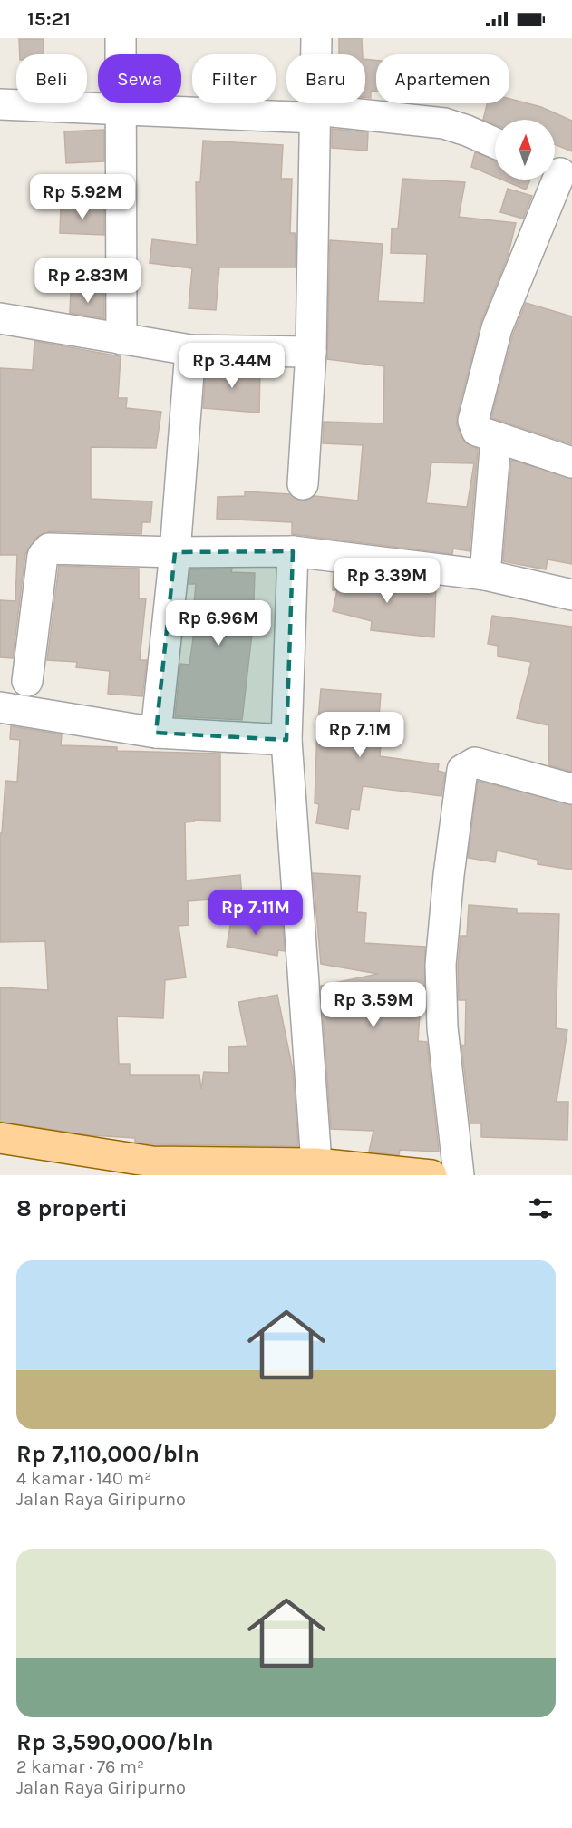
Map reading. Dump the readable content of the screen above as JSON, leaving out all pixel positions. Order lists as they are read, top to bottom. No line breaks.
{"north":"top","page":{"status":"15:21","chip":["Beli","Sewa","Filter","Baru","Apartemen"],"price":["Rp 5.92M","Rp 2.83M","Rp 3.44M","Rp 3.39M","Rp 6.96M","Rp 7.1M","Rp 7.11M","Rp 3.59M"],"heading":"8 properti","list":[{"name":"Rp 7,110,000/bln","note":"4 kamar · 140 m² · Jalan Raya Giripurno"},{"name":"Rp 3,590,000/bln","note":"2 kamar · 76 m² · Jalan Raya Giripurno"}]}}
